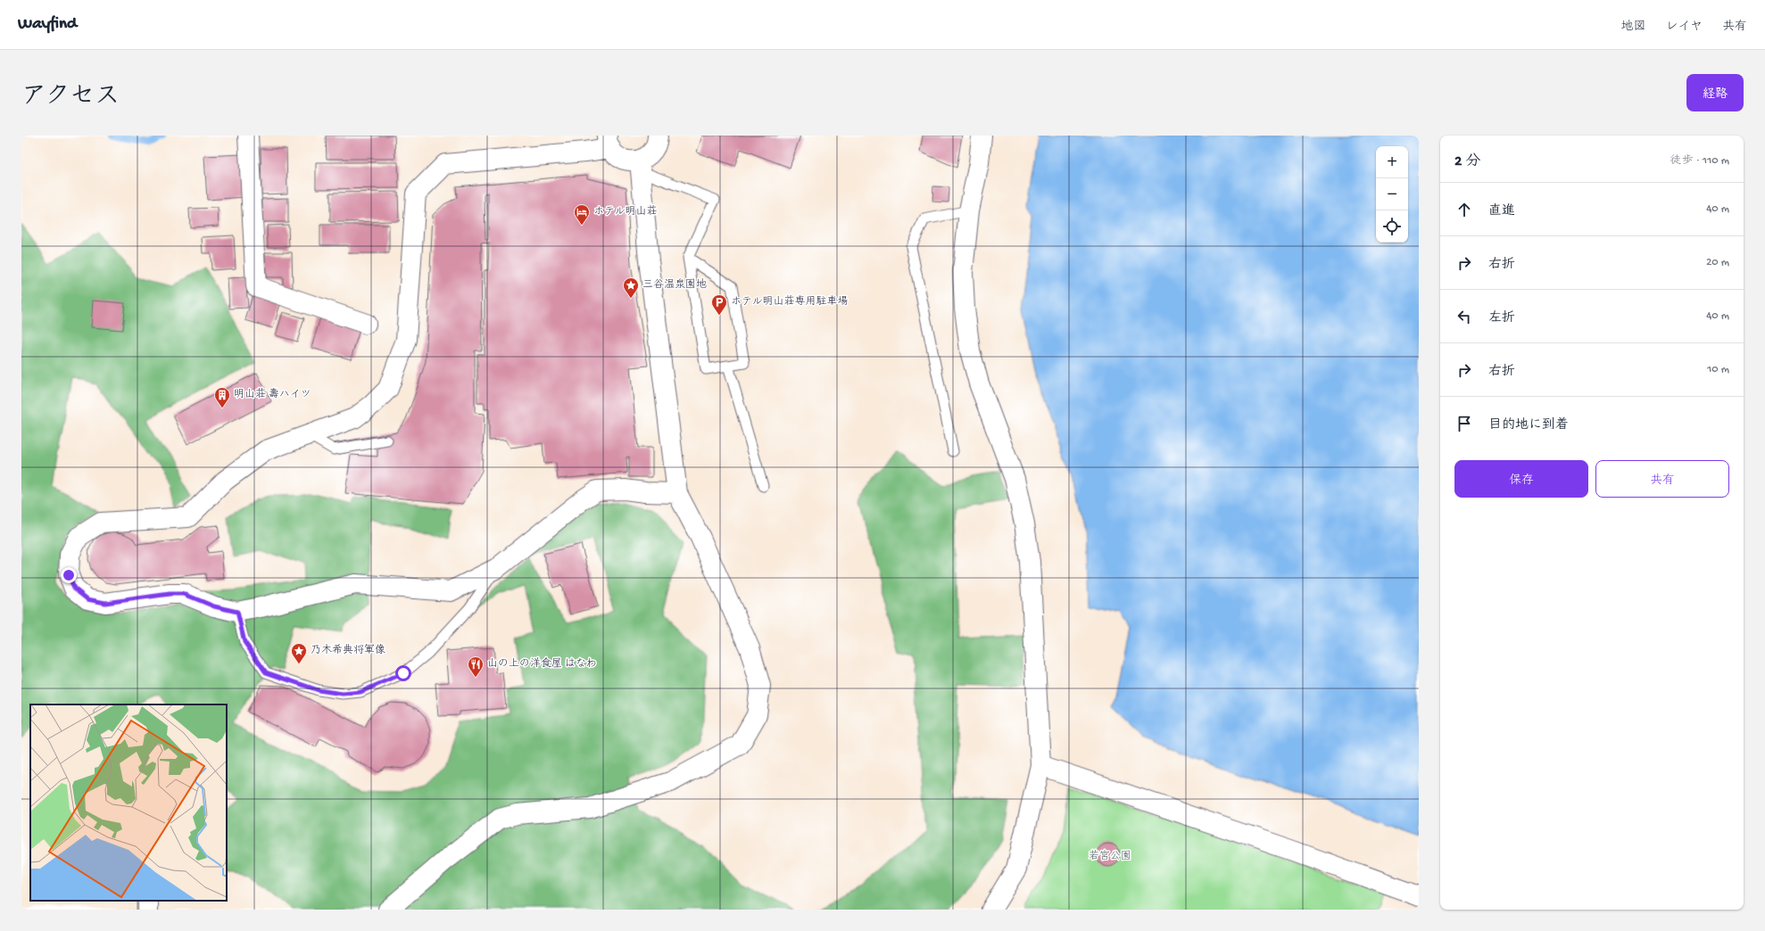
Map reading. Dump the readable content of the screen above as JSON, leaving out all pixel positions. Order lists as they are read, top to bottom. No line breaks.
{"parks":["若宮公園"],"places":{"hotel":["ホテル明山荘"],"place":["三谷温泉園地","乃木希典将軍像"],"parking":["ホテル明山荘専用駐車場"],"building":["明山荘 壽ハイツ"],"restaurant":["山の上の洋食屋 はなわ"]},"page":{"header":"Wayfind","nav":["地図","レイヤ","共有"],"title":"アクセス","buttons":["経路",["保存","共有"]],"heading":["2 分","徒歩 · 110 m"],"map_buttons":["+","−"],"list":[["直進","40 m"],["右折","20 m"],["左折","40 m"],["右折","10 m"],"目的地に到着"]}}
